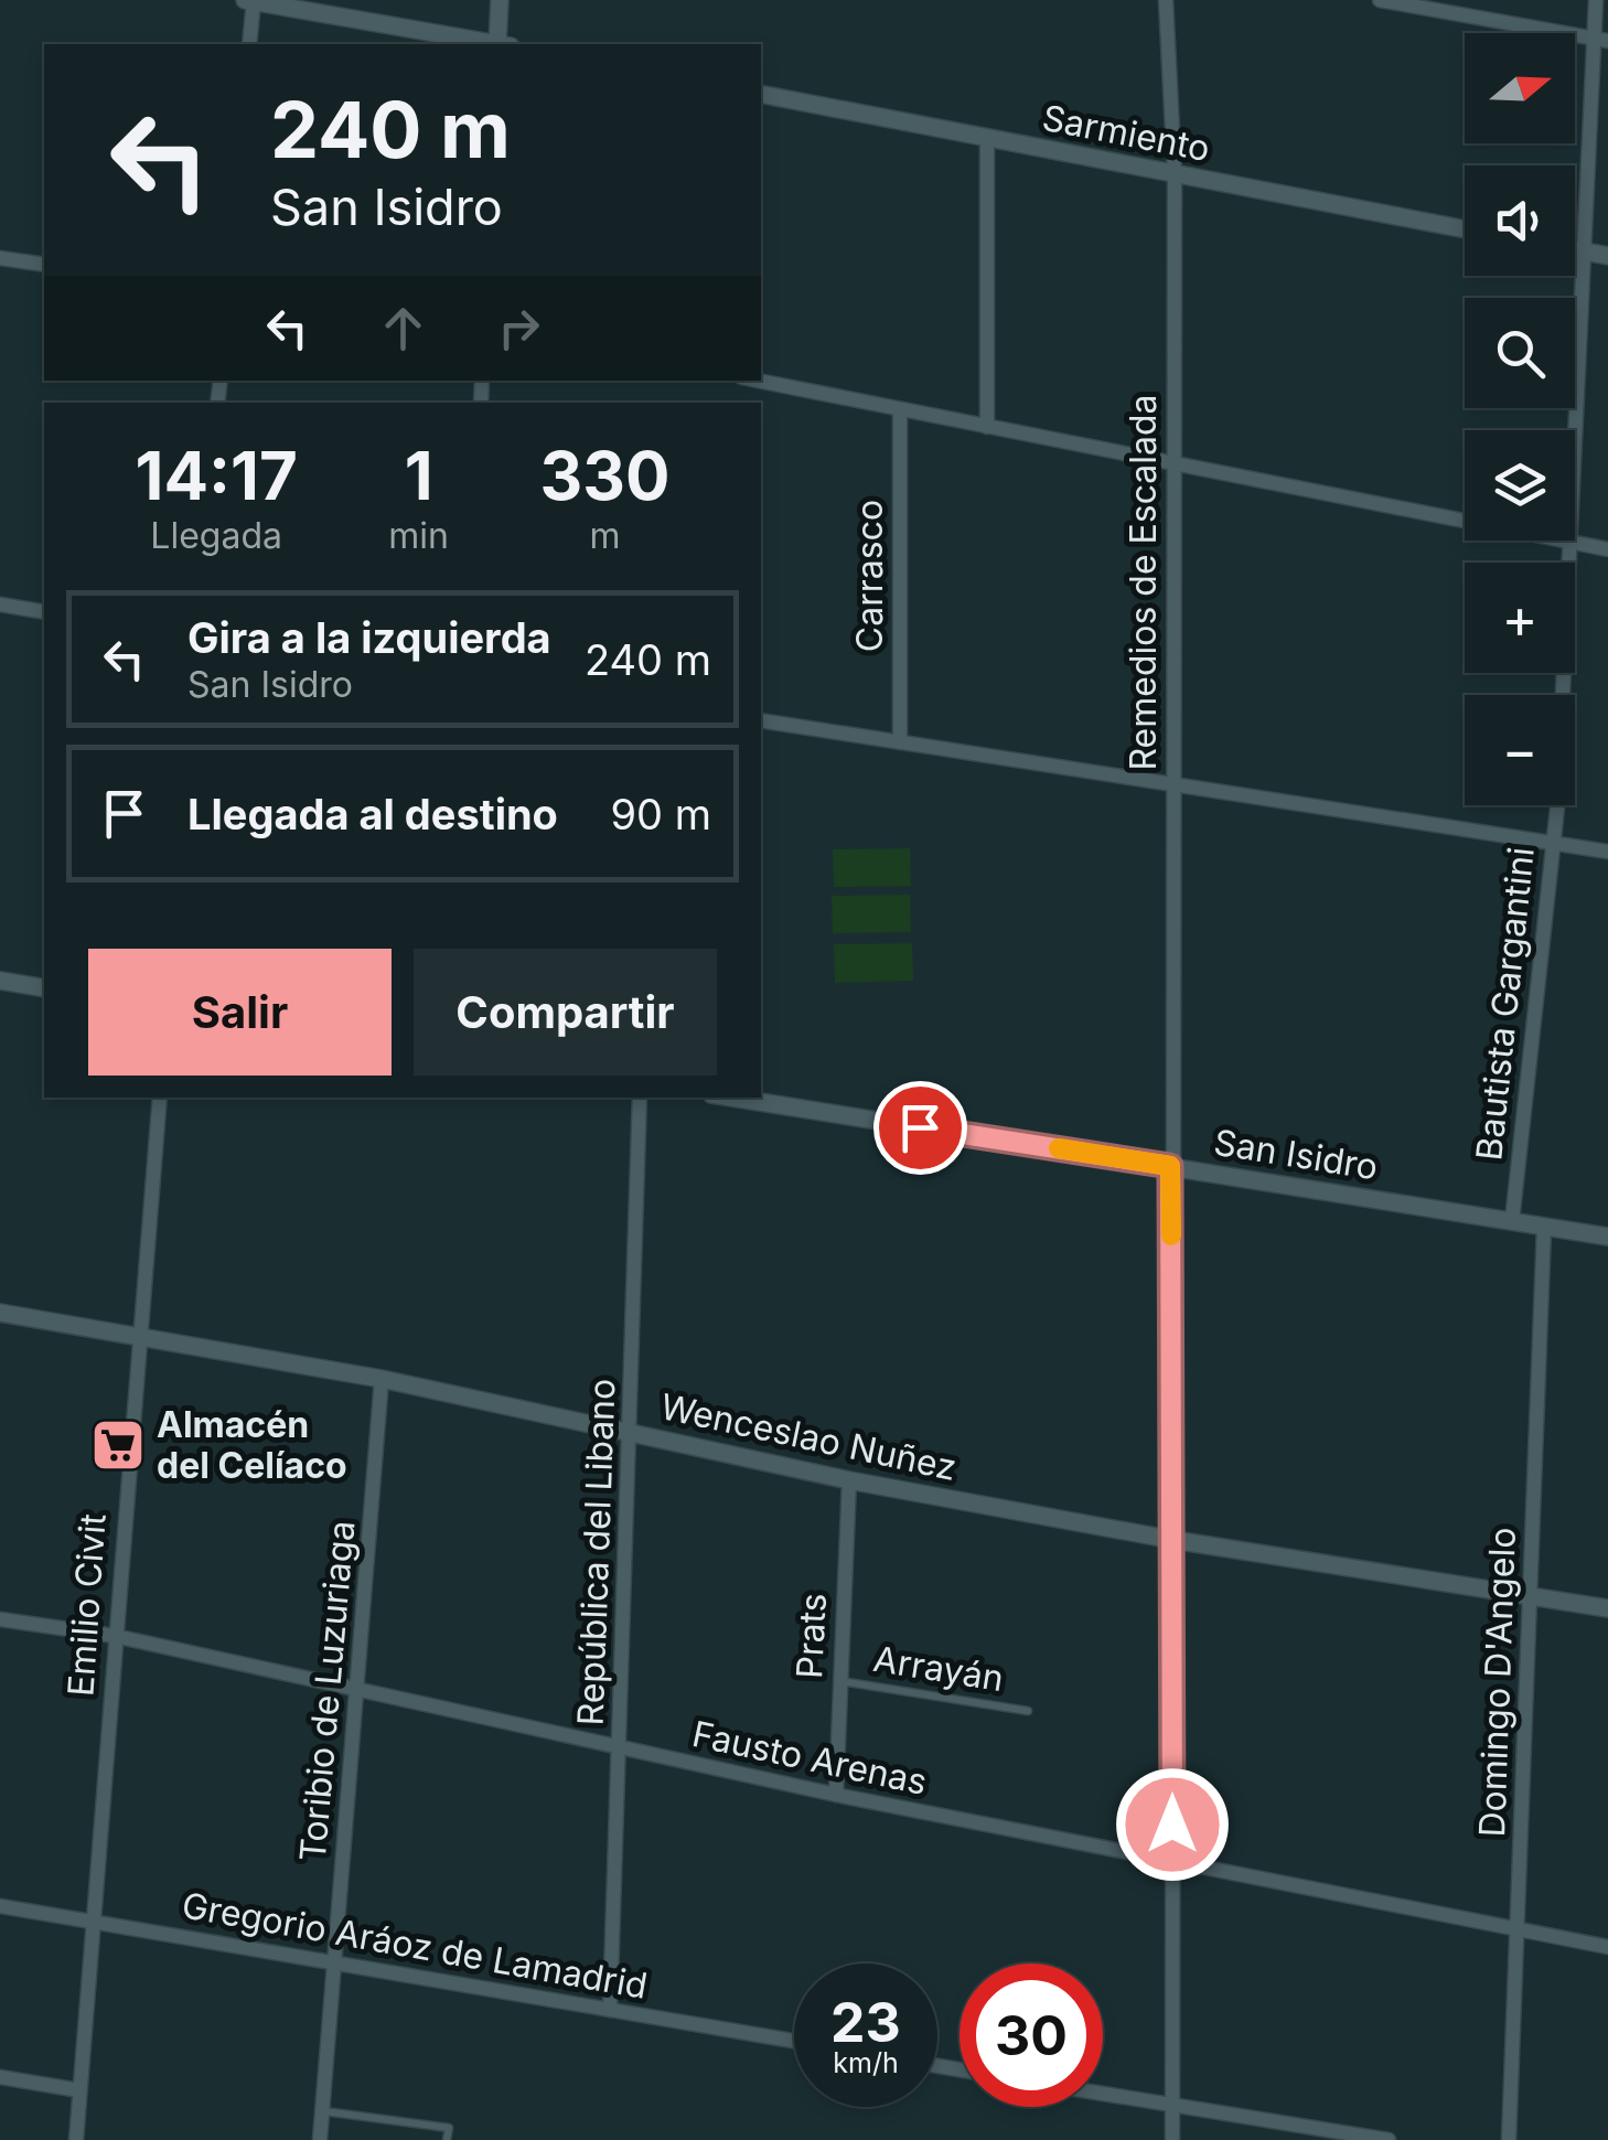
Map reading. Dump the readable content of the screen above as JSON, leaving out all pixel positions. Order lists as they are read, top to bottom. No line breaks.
{"streets":{"street":["Sarmiento","Carrasco","Remedios de Escalada","Bautista Gargantini","San Isidro","Wenceslao Nuñez","República del Libano","Emilio Civit","Prats","Domingo D'Angelo","Toribio de Luzuriaga","Fausto Arenas","Gregorio Aráoz de Lamadrid"],"lane":["Arrayán"]},"crossings":[["Sarmiento","Remedios de Escalada"],["Remedios de Escalada","San Isidro"],["Remedios de Escalada","Wenceslao Nuñez"],["Remedios de Escalada","Fausto Arenas"],["Bautista Gargantini","San Isidro"],["San Isidro","Domingo D'Angelo"],["Wenceslao Nuñez","República del Libano"],["Wenceslao Nuñez","Emilio Civit"],["Wenceslao Nuñez","Prats"],["Wenceslao Nuñez","Domingo D'Angelo"],["Wenceslao Nuñez","Toribio de Luzuriaga"],["República del Libano","Fausto Arenas"],["República del Libano","Gregorio Aráoz de Lamadrid"],["Emilio Civit","Fausto Arenas"],["Emilio Civit","Gregorio Aráoz de Lamadrid"],["Prats","Arrayán"],["Prats","Fausto Arenas"],["Domingo D'Angelo","Fausto Arenas"],["Toribio de Luzuriaga","Fausto Arenas"],["Toribio de Luzuriaga","Gregorio Aráoz de Lamadrid"]],"places":{"supermarket":["Almacén del Celíaco"]},"north":"right","page":{"map_buttons":["+","−"],"turn":["240 m","San Isidro"],"eta":["14:17","Llegada","1","min","330","m"],"list":[{"name":"Gira a la izquierda","note":"San Isidro","value":"240 m"},{"name":"Llegada al destino","value":"90 m"}],"buttons":["Salir","Compartir"],"speed":"23 km/h","limit":"30"}}
